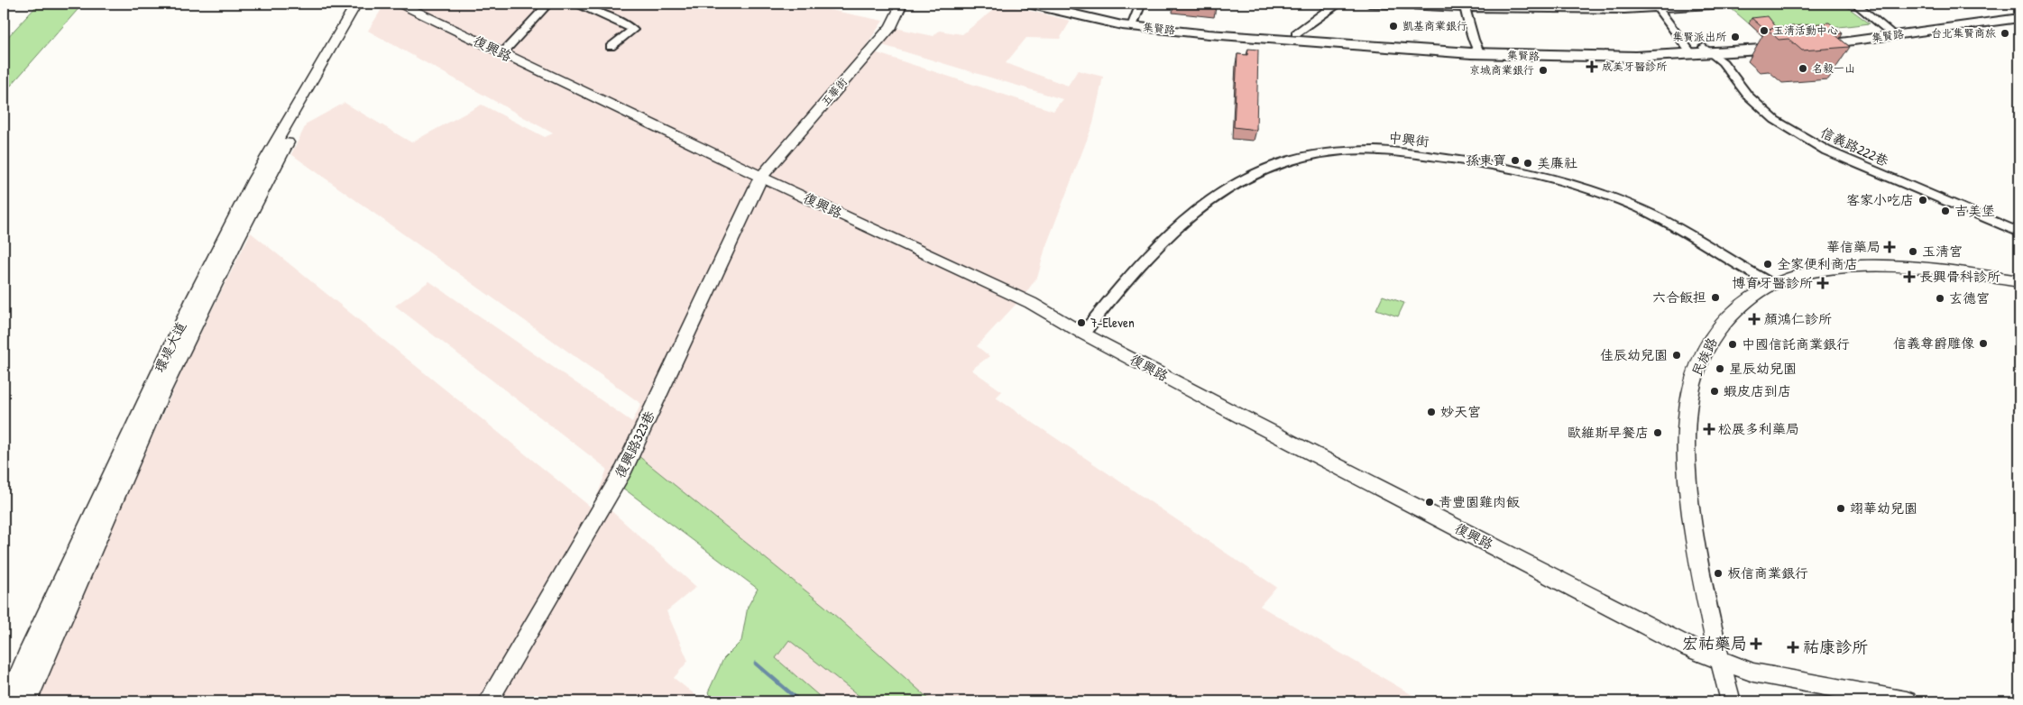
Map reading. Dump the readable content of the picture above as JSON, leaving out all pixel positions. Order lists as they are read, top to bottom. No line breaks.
{"streets":{"main road":["集賢路"],"street":["復興路","五華街","中興街","信義路222巷","環堤大道","民族路","復興路323巷"]},"crossings":[["集賢路","信義路222巷"],["復興路","五華街"],["復興路","中興街"],["復興路","民族路"],["復興路","復興路323巷"],["五華街","復興路323巷"],["中興街","民族路"]],"places":{"other":["凱基商業銀行","玉清活動中心","台北集賢商旅","集賢派出所","名毅一山","京城商業銀行","孫東寶","美廉社","客家小吃店","吉美堡","玉清宮","全家便利商店","六合飯担","玄德宮","7-Eleven","信義尊爵雕像","中國信託商業銀行","佳辰幼兒園","星辰幼兒園","蝦皮店到店","妙天宮","歐維斯早餐店","青豐園雞肉飯","翊華幼兒園","板信商業銀行"],"health":["成美牙醫診所","華信藥局","長興骨科診所","博育牙醫診所","顏鴻仁診所","松展多利藥局","宏祐藥局","祐康診所"]}}
